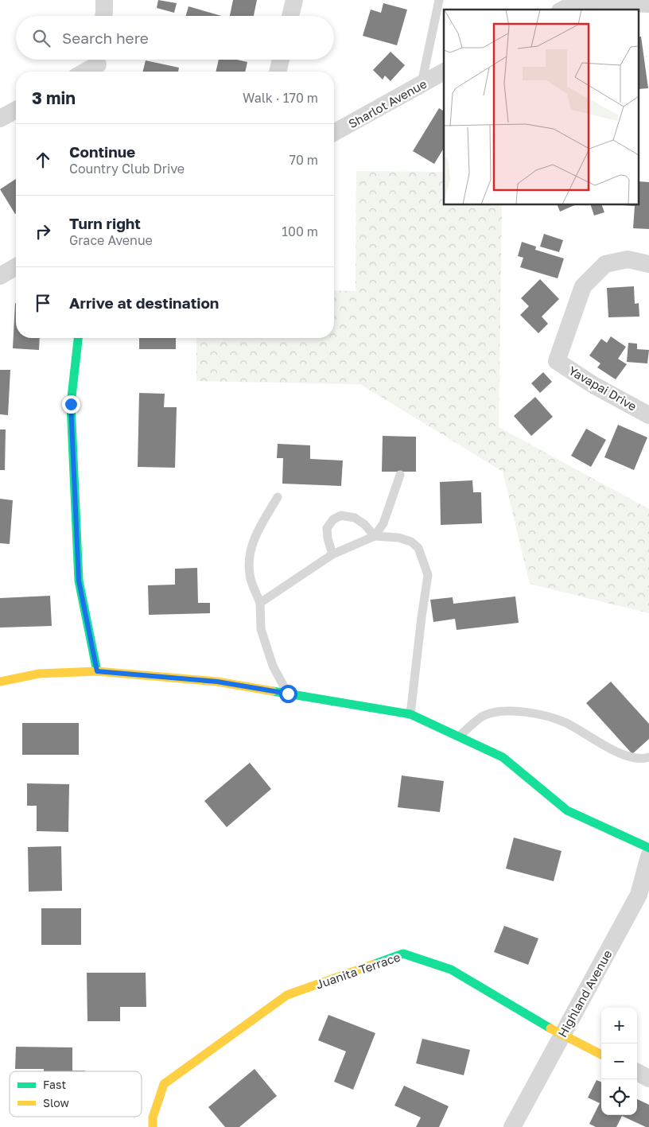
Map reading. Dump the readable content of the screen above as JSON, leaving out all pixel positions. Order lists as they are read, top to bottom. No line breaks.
{"streets":{"street":["Sharlot Avenue","Yavapai Drive","Juanita Terrace","Highland Avenue"]},"crossings":[["Juanita Terrace","Highland Avenue"]],"legend":["Fast","Slow"],"page":{"search":"Search here","heading":["3 min","Walk · 170 m"],"list":[["Continue","Country Club Drive","70 m"],["Turn right","Grace Avenue","100 m"],"Arrive at destination"],"map_buttons":["+","−"]}}
